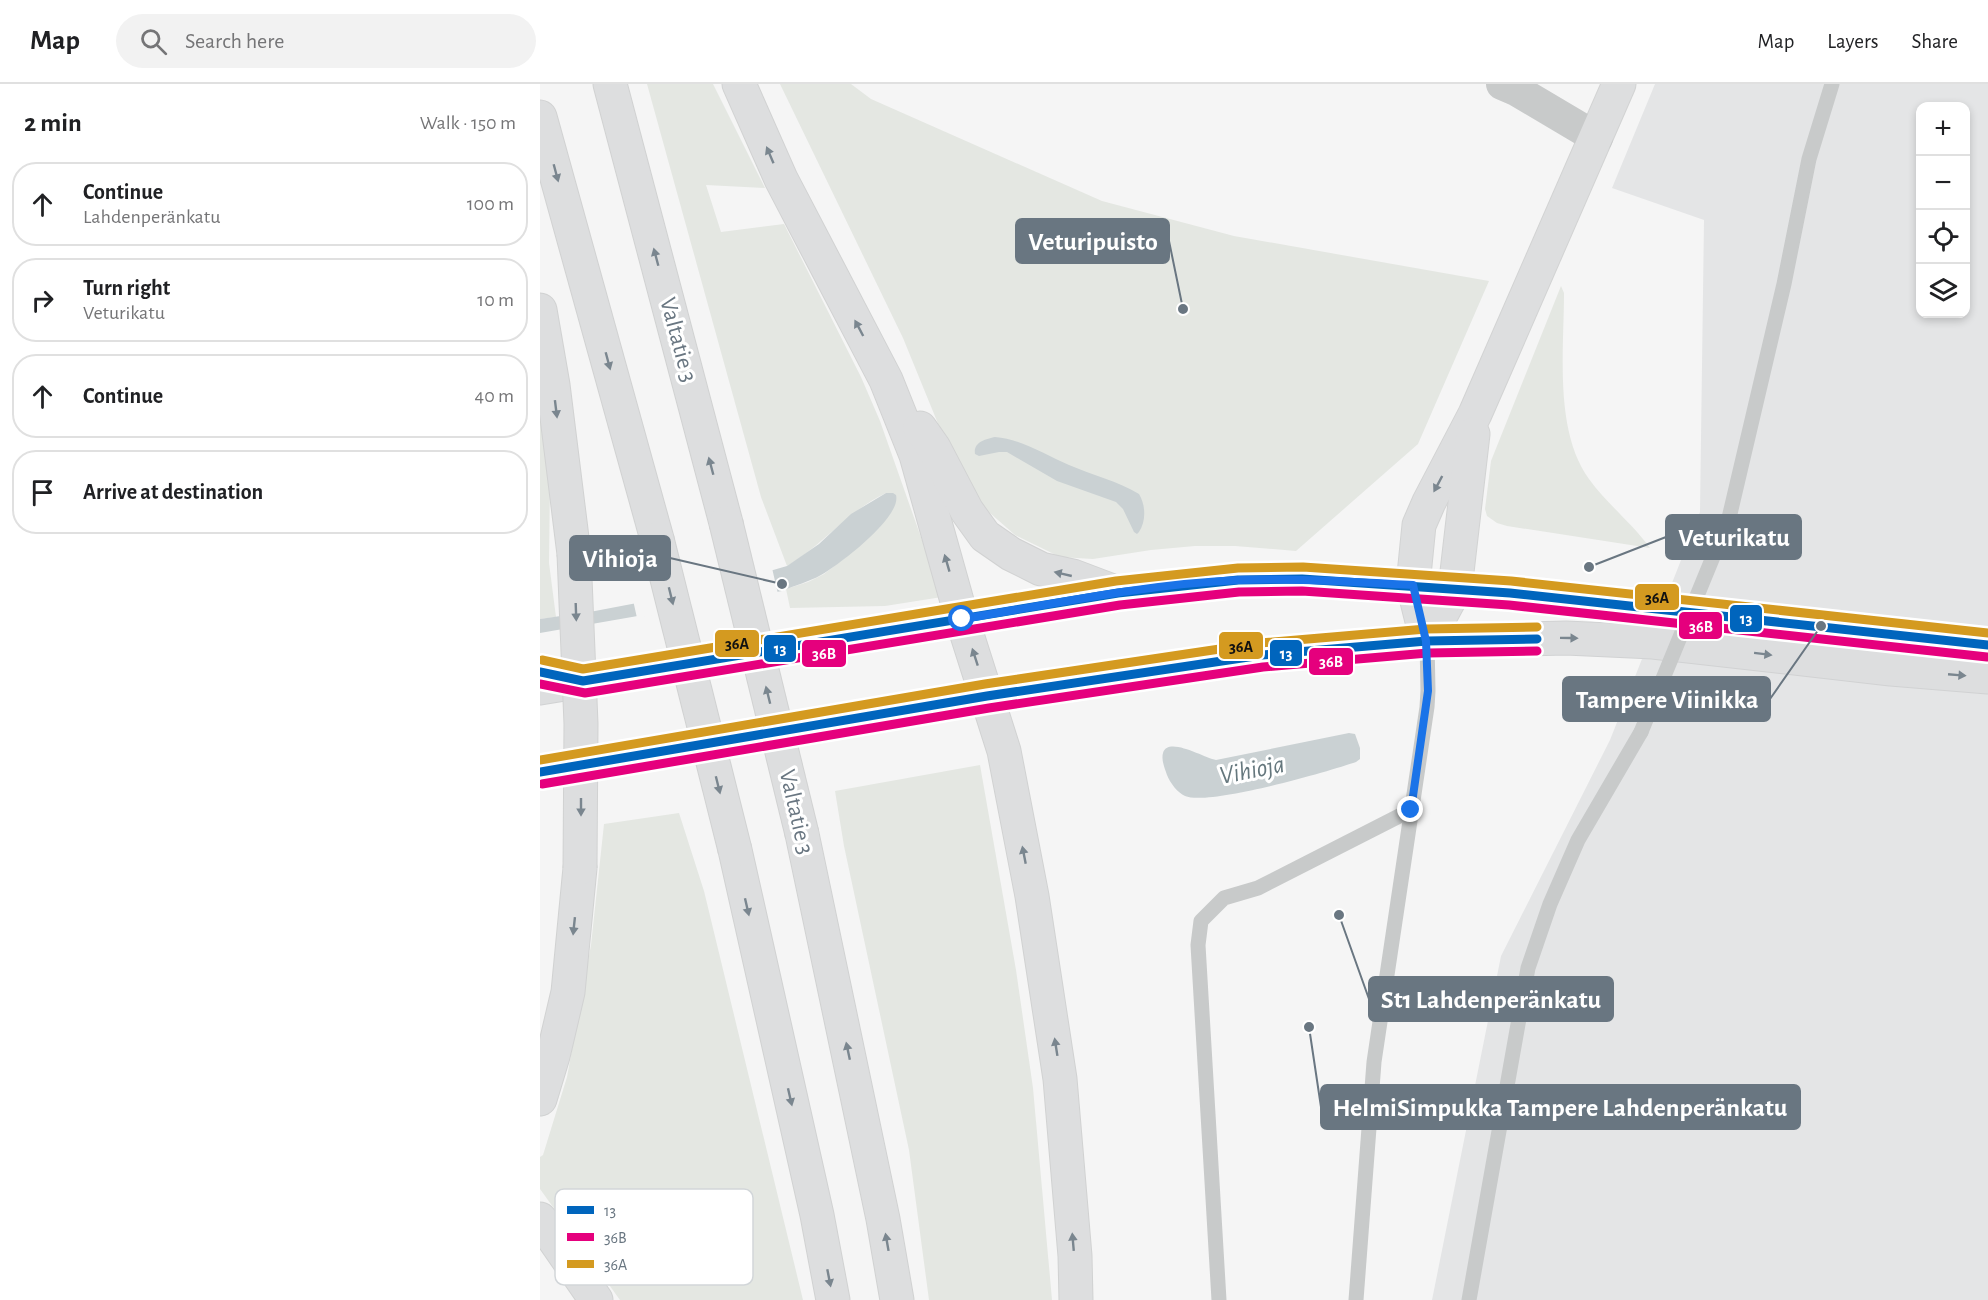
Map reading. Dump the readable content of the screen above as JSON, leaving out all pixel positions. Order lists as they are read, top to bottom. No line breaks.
{"streets":{"main road":["Valtatie 3"]},"water":["Vihioja"],"places":["Veturipuisto","Veturikatu","Vihioja","Tampere Viinikka","St1 Lahdenperänkatu","HelmiSimpukka Tampere Lahdenperänkatu"],"lines":["transit line 36A","transit line 13","transit line 36B"],"legend":["13","36B","36A"],"page":{"header":"Map","search":"Search here","nav":["Map","Layers","Share"],"heading":["2 min","Walk · 150 m"],"map_buttons":["+","−"],"list":[["Continue","Lahdenperänkatu","100 m"],["Turn right","Veturikatu","10 m"],["Continue","40 m"],"Arrive at destination"]}}
